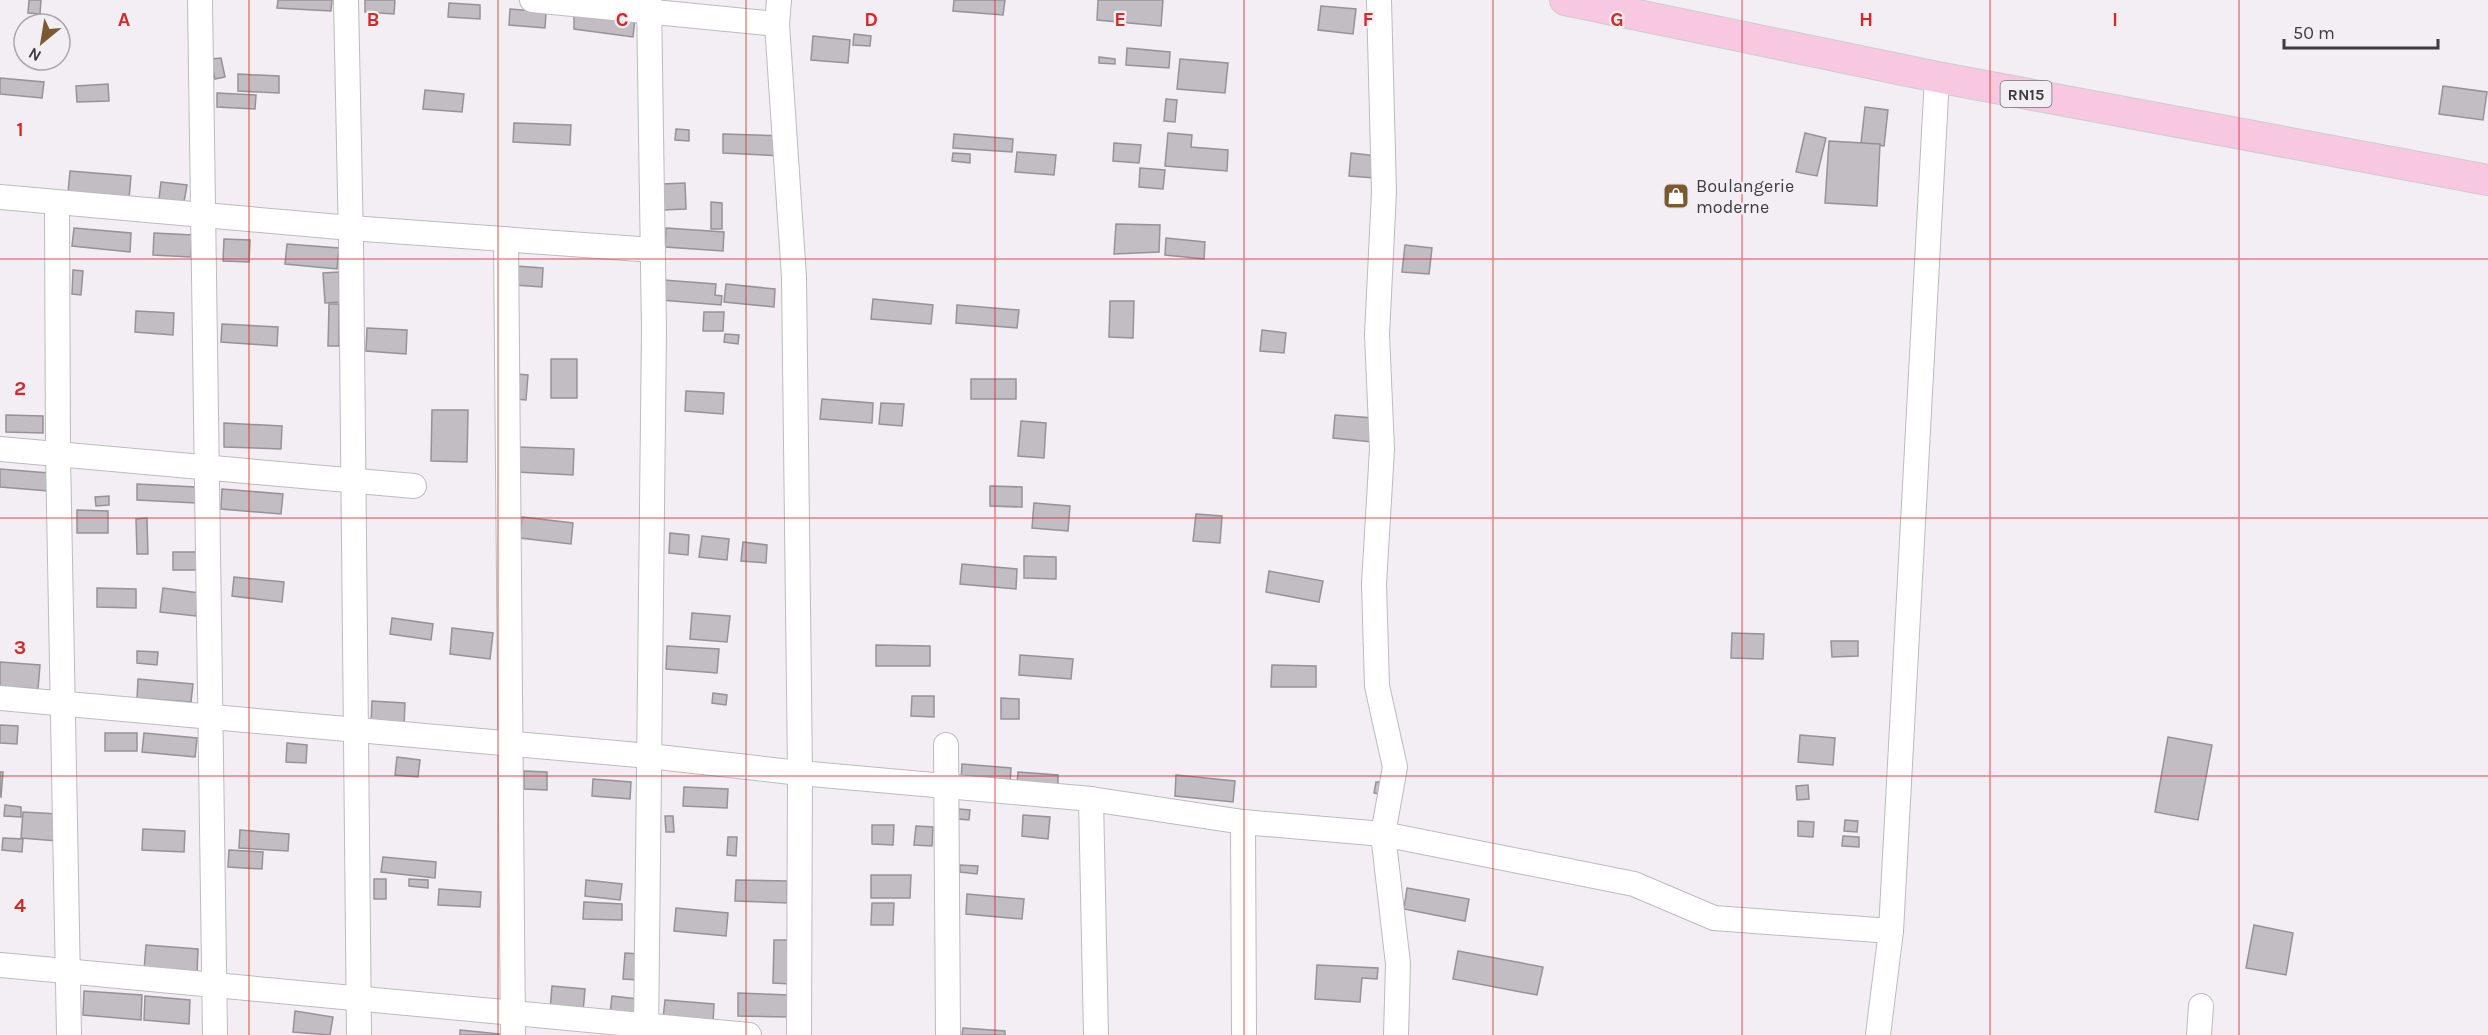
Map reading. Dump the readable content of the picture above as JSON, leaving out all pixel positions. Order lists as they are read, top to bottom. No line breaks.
{"streets":{"main road":["RN15"]},"places":{"shop":["Boulangerie moderne"]},"scale_bar":"50 m","north":"bottom left","grid":{"columns":["A","B","C","D","E","F","G","H","I"],"rows":["1","2","3","4"]}}
